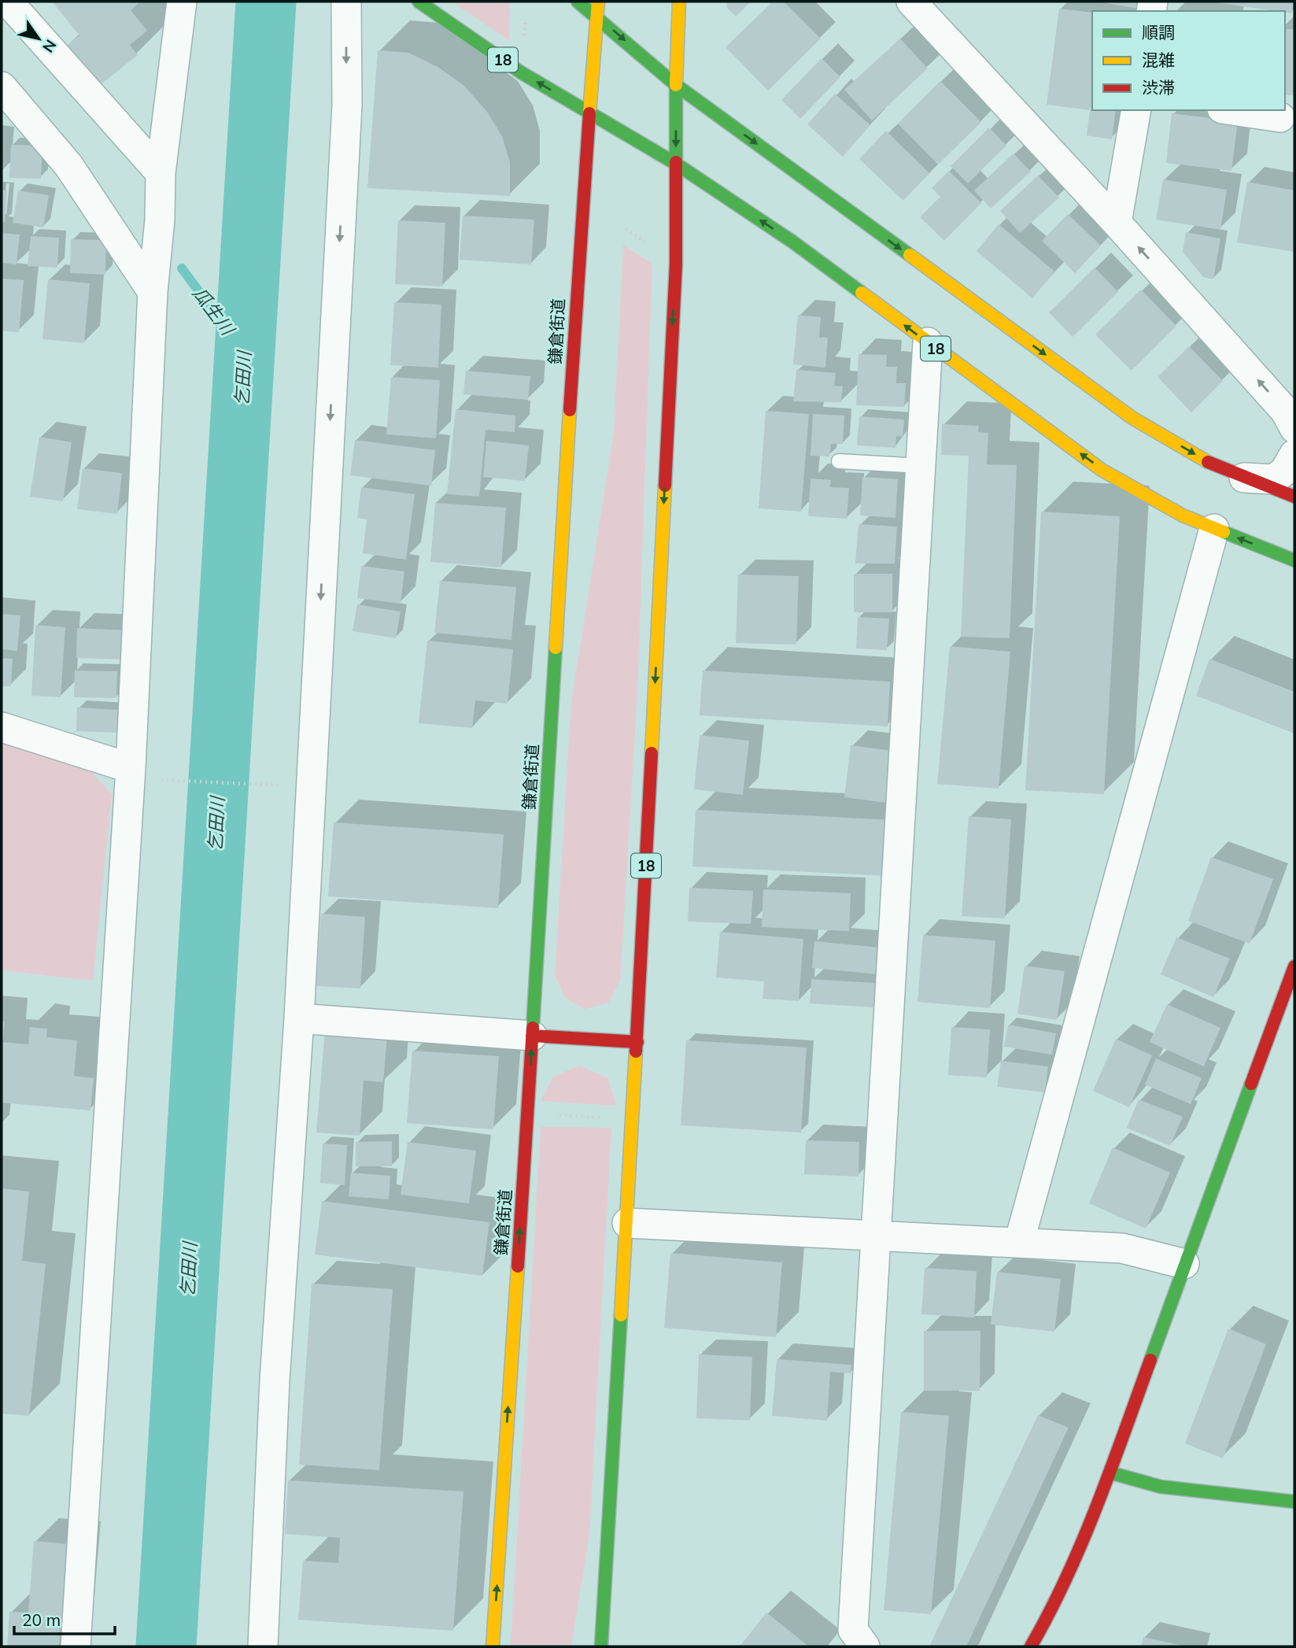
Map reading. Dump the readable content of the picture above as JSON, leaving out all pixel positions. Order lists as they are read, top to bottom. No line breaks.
{"streets":{"main road":["18","鎌倉街道"]},"crossings":[["18","鎌倉街道"]],"water":["瓜生川","乞田川"],"legend":["順調","混雑","渋滞"],"scale_bar":"20 m","north":"bottom right"}
